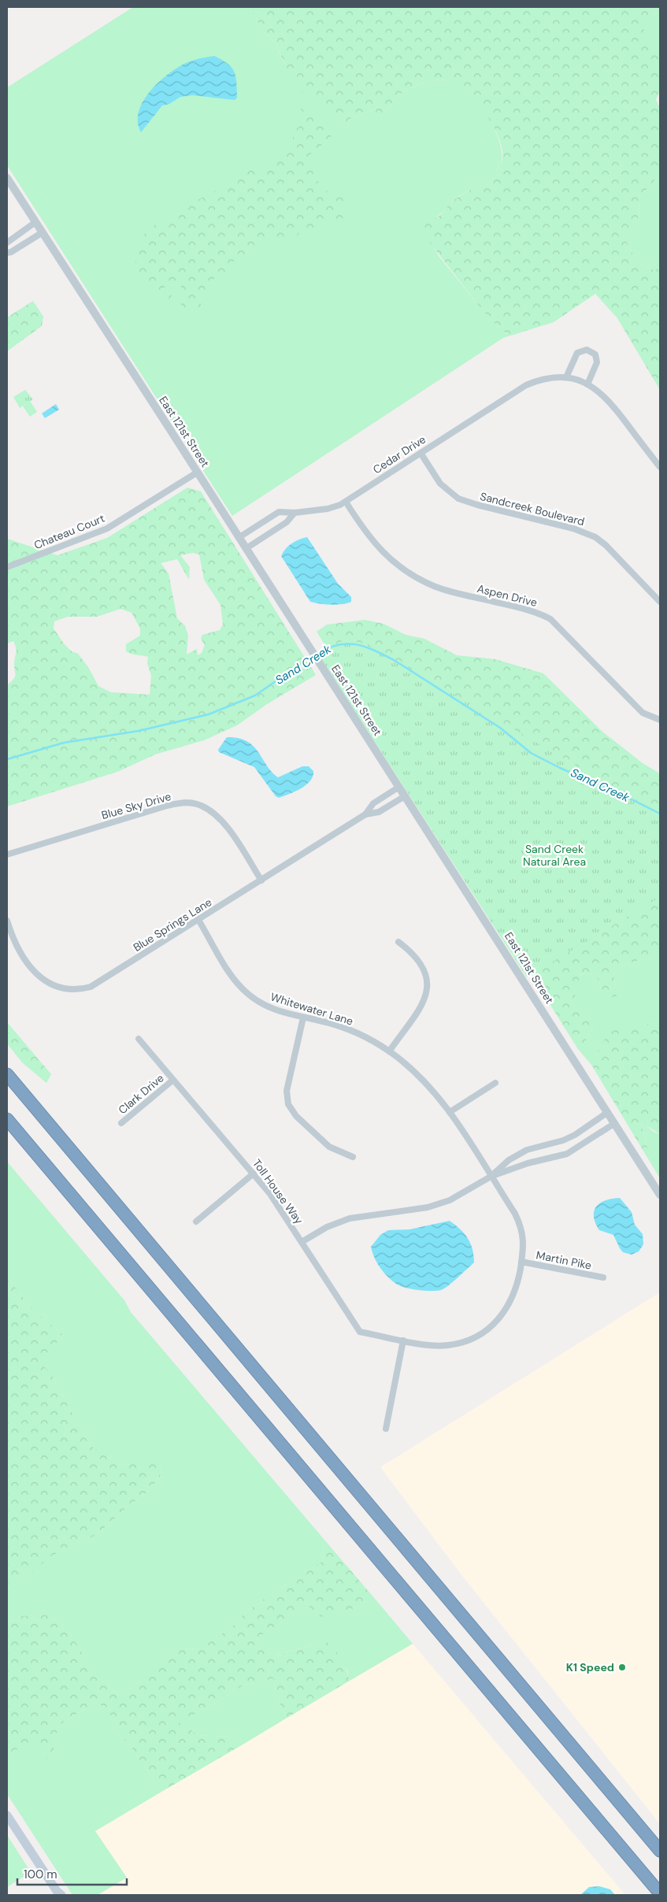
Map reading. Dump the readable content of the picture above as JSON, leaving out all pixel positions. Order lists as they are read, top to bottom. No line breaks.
{"streets":{"street":["East 121st Street","Cedar Drive","Sandcreek Boulevard","Chateau Court","Aspen Drive","Blue Sky Drive","Blue Springs Lane","Whitewater Lane","Clark Drive","Toll House Way","Martin Pike"]},"crossings":[["East 121st Street","Cedar Drive"],["East 121st Street","Chateau Court"],["East 121st Street","Blue Springs Lane"],["Cedar Drive","Sandcreek Boulevard"],["Cedar Drive","Aspen Drive"],["Blue Sky Drive","Blue Springs Lane"],["Blue Springs Lane","Whitewater Lane"],["Whitewater Lane","Toll House Way"],["Whitewater Lane","Martin Pike"],["Clark Drive","Toll House Way"],["Toll House Way","Martin Pike"]],"water":["Sand Creek"],"parks":["Sand Creek Natural Area"],"places":["K1 Speed"],"scale_bar":"100 m"}
